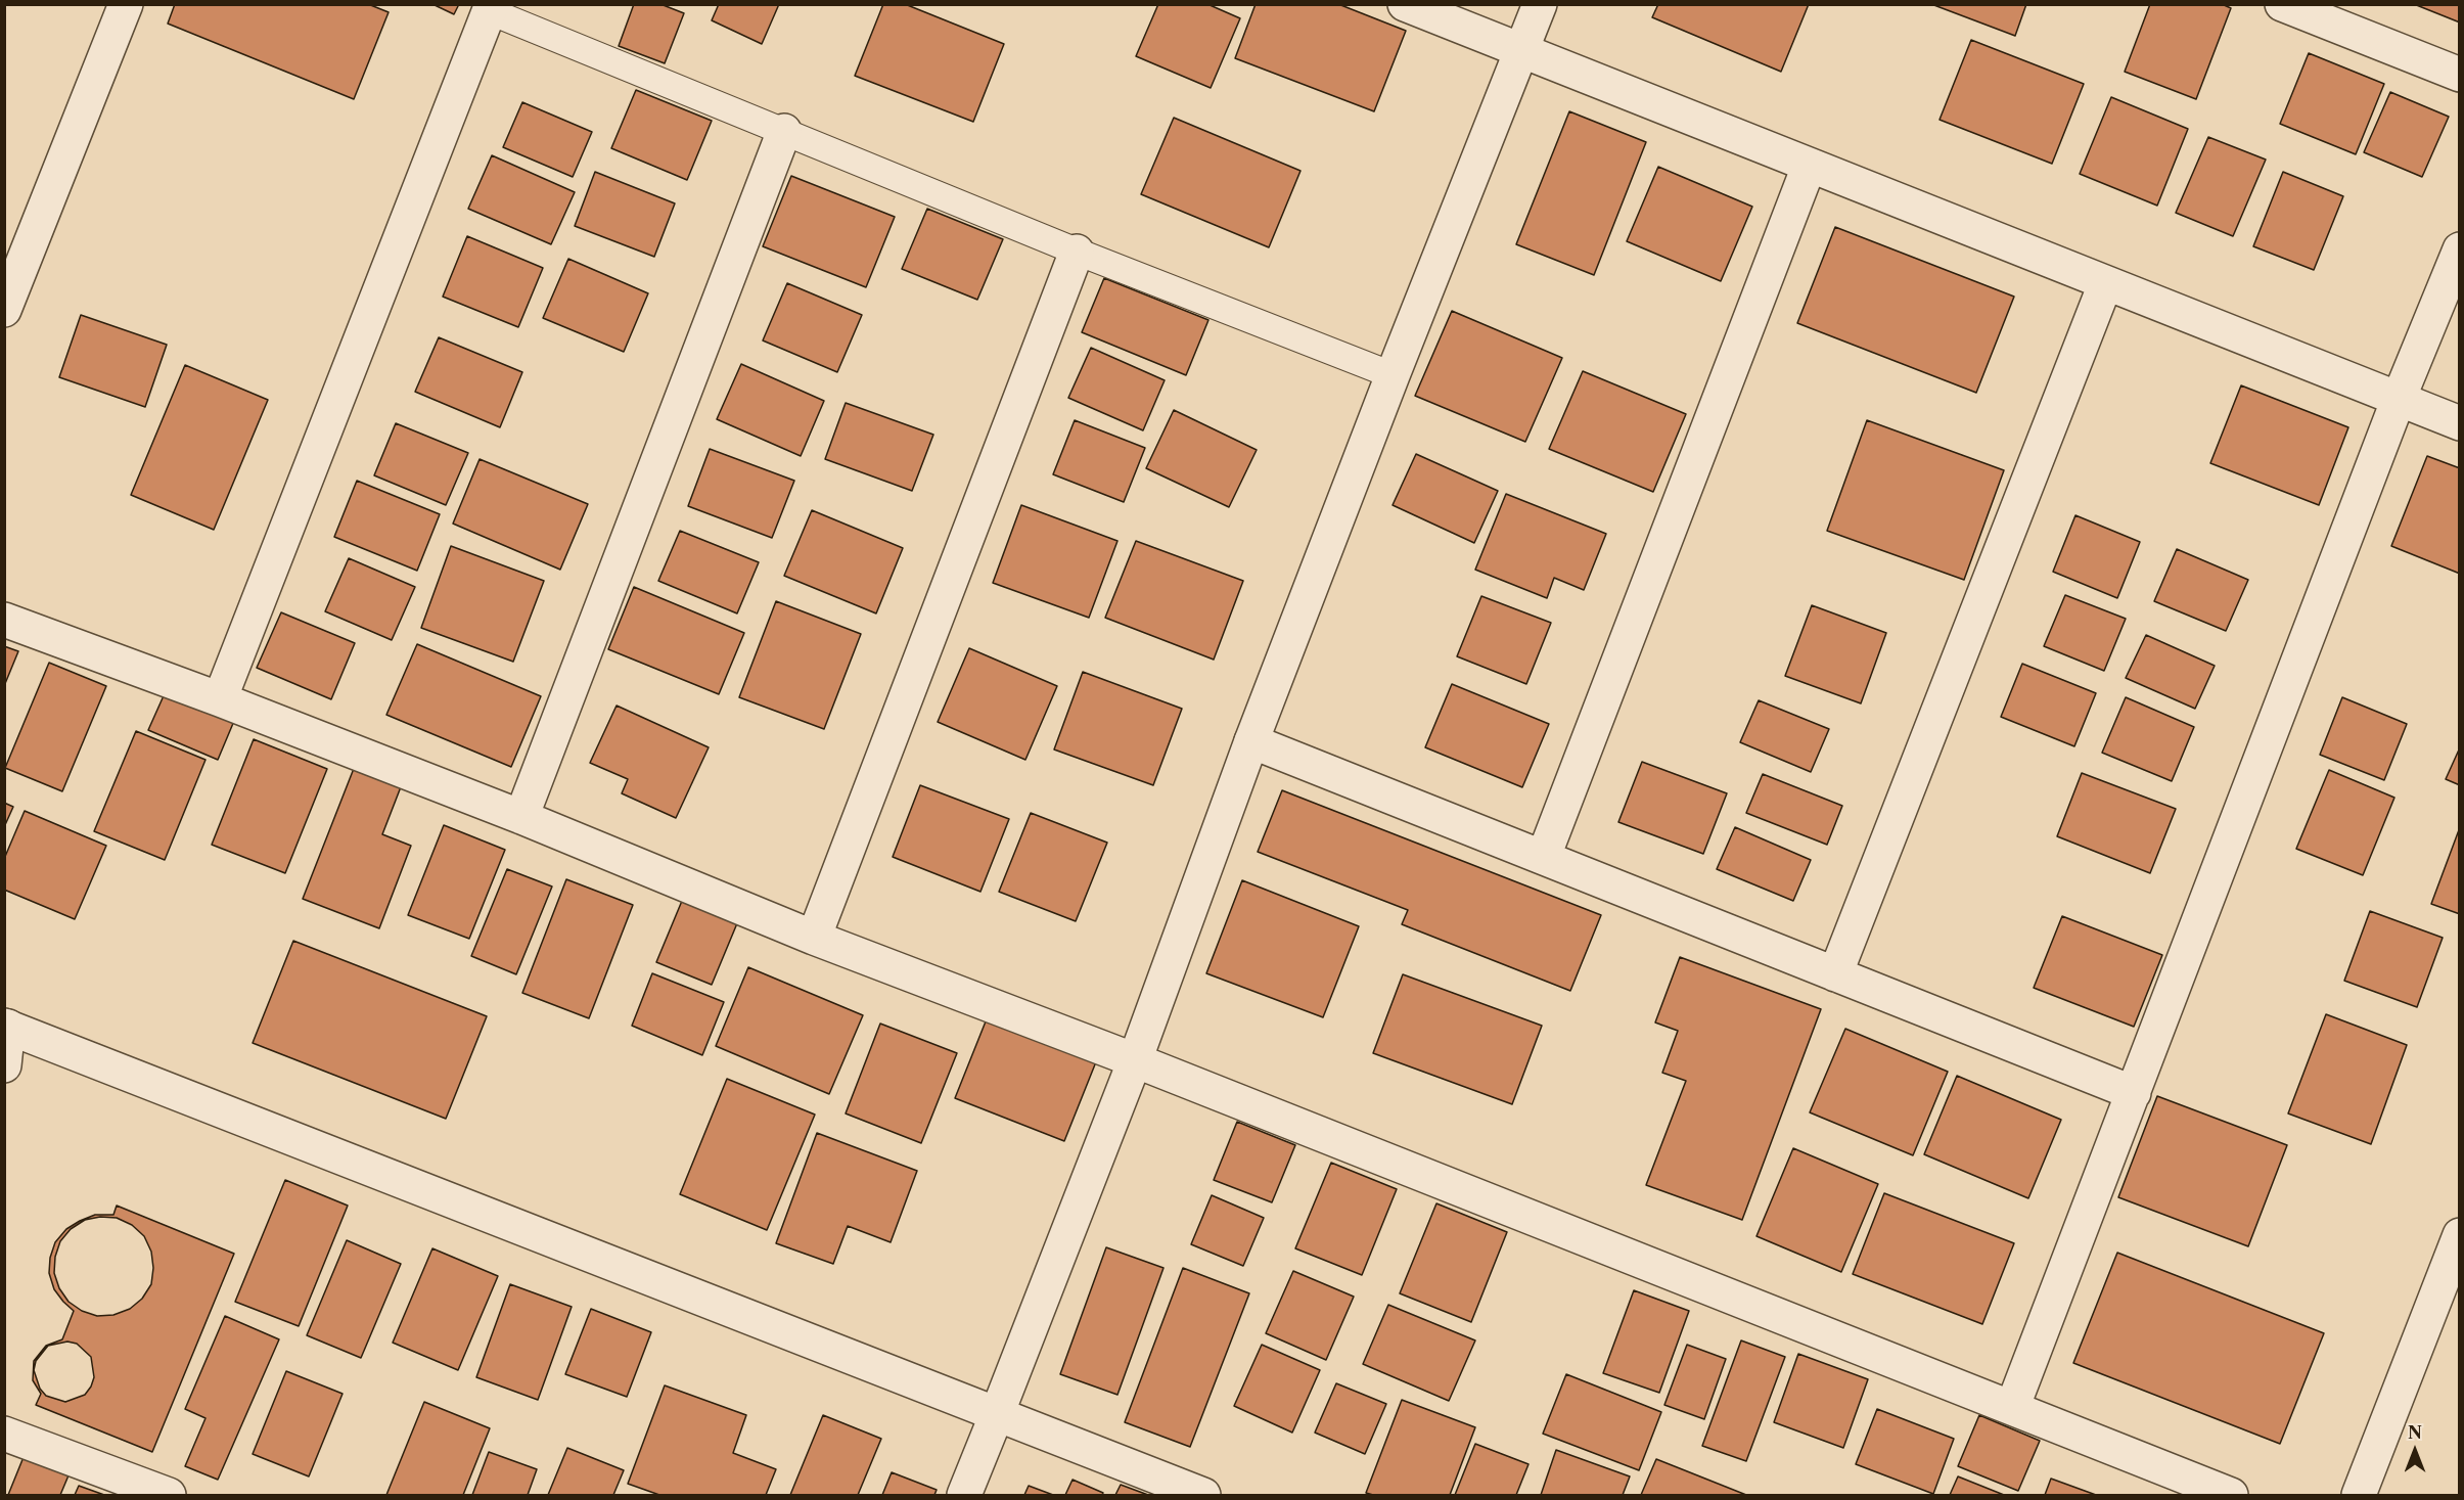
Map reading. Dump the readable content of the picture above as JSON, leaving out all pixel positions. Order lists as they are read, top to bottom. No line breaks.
{"north":"top"}
